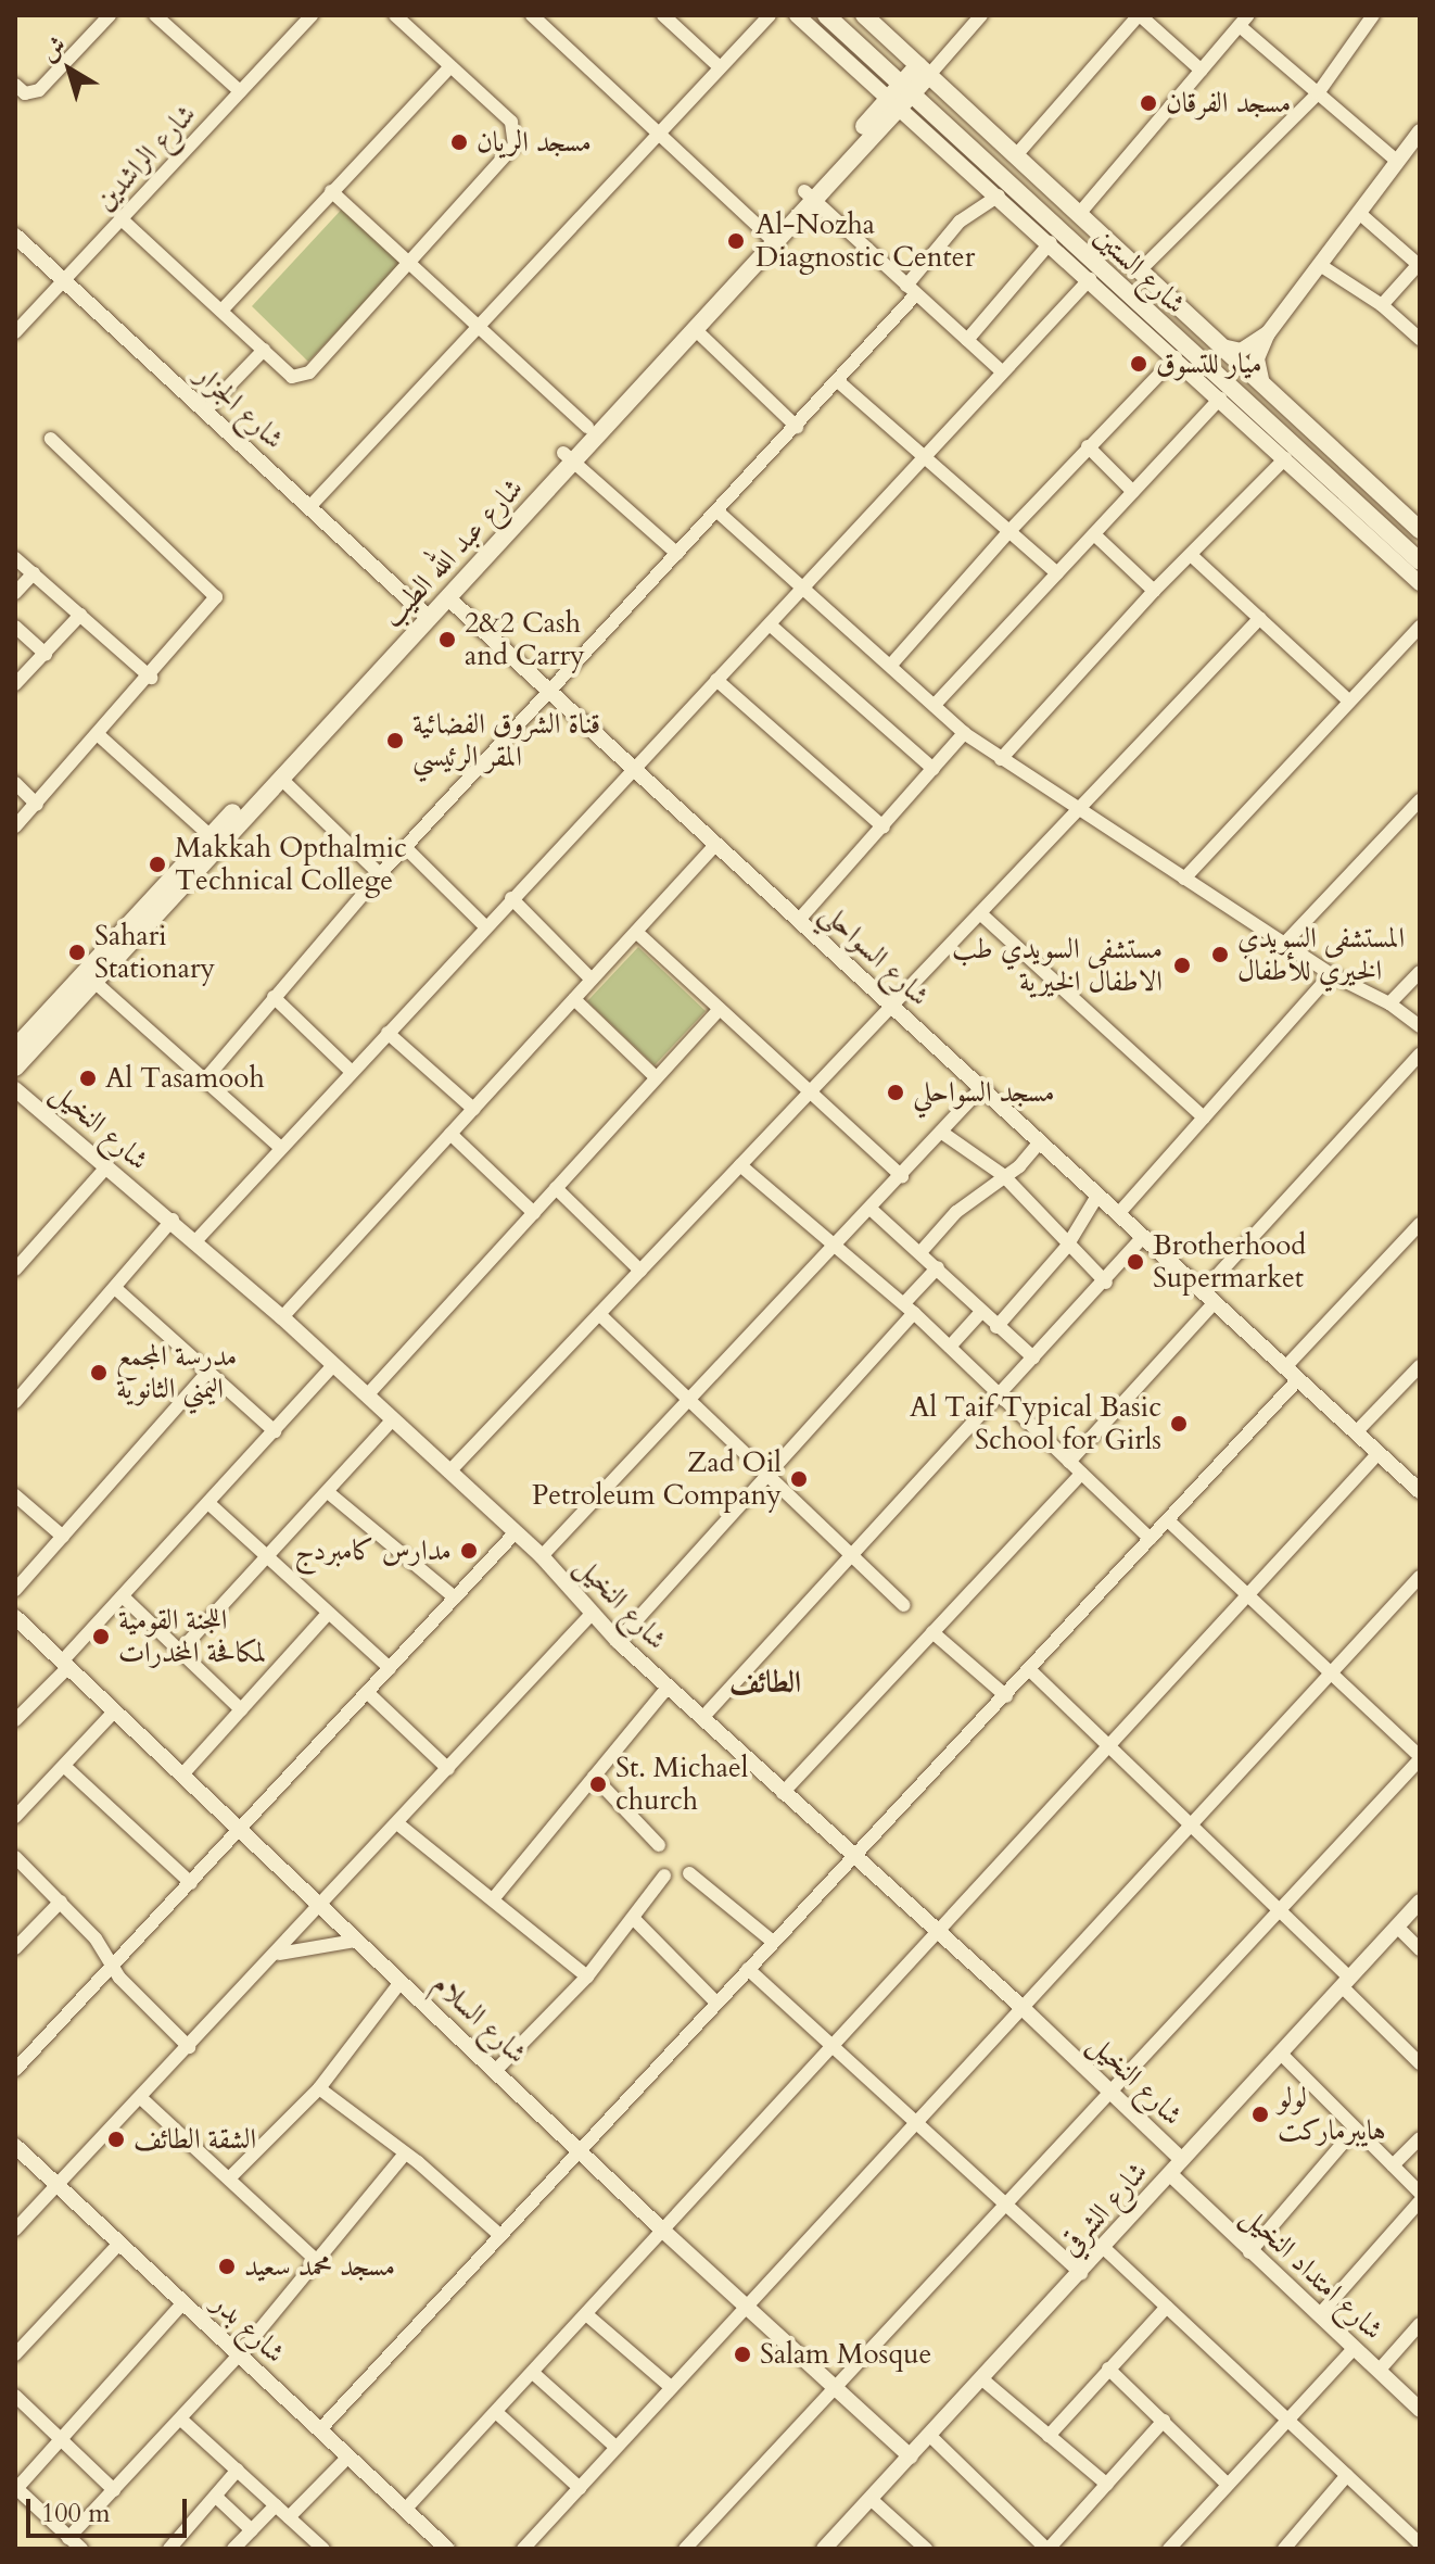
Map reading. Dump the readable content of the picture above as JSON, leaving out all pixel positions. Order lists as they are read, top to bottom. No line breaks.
{"streets":{"main road":["شارع الستين","شارع عبد الله الطيب"],"street":["شارع الراشدين","شارع الجزار","شارع السواحلي","شارع النخيل","شارع السلام","شارع الشرقي","شارع امتداد النخيل","شارع بدر"]},"crossings":[["شارع الراشدين","شارع الجزار"],["شارع الستين","شارع عبد الله الطيب"],["شارع الجزار","شارع عبد الله الطيب"],["شارع عبد الله الطيب","شارع السواحلي"],["شارع النخيل","شارع الشرقي"],["شارع السلام","شارع الشرقي"],["شارع الشرقي","شارع امتداد النخيل"]],"districts":["الطائف"],"places":["مسجد الفرقان","مسجد الريان","Al-Nozha Diagnostic Center","ميار للتسوق","2&2 Cash and Carry","قناة الشروق الفضائية المقر الرئيسي","Makkah Opthalmic Technical College","Sahari Stationary","المستشفى السويدي الخيري للأطفال","مستشفى السويدي طب الاطفال الخيرية","Al Tasamooh","مسجد السواحلي","Brotherhood Supermarket","مدرسة المجمع اليمني الثانوية","Al Taif Typical Basic School for Girls","Zad Oil Petroleum Company","مدارس كامبردج","اللجنة القومية لمكافحة المخدرات","St. Michael church","لولو هايبرماركت","الشقة الطائف","مسجد محمد سعيد","Salam Mosque"],"scale_bar":"100 m","north":"top left"}
